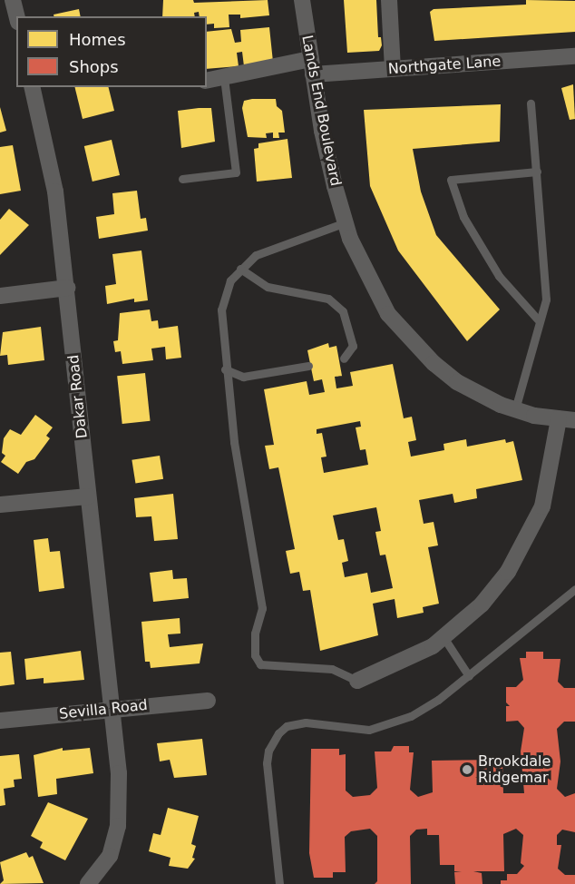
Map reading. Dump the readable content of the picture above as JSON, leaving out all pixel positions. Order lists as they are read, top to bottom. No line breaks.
{"streets":{"street":["Northgate Lane","Lands End Boulevard","Dakar Road","Sevilla Road"]},"crossings":[["Northgate Lane","Lands End Boulevard"],["Dakar Road","Sevilla Road"]],"places":["Brookdale Ridgemar"],"legend":["Homes","Shops"]}
